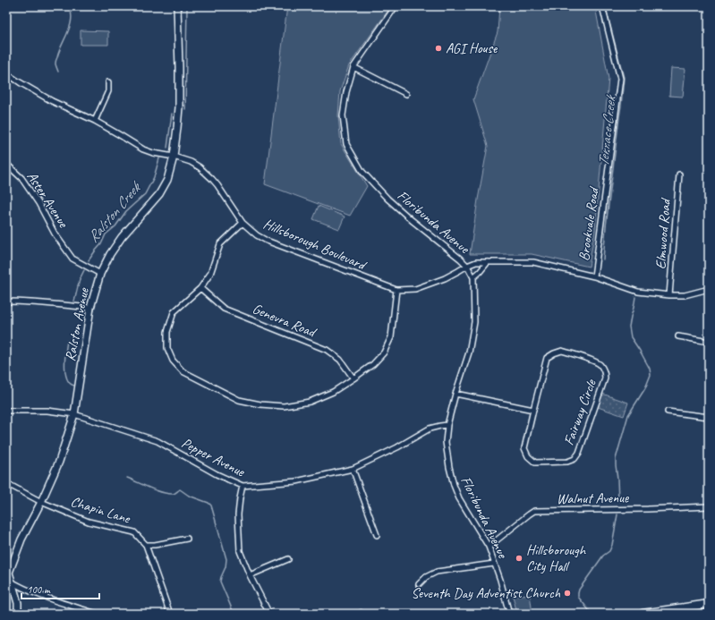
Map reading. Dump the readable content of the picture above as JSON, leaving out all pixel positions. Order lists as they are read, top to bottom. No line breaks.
{"streets":{"street":["Aster Avenue","Floribunda Avenue","Brookvale Road","Elmwood Road","Hillsborough Boulevard","Genevra Road","Ralston Avenue","Fairway Circle","Pepper Avenue","Walnut Avenue","Chapin Lane"]},"crossings":[["Aster Avenue","Ralston Avenue"],["Floribunda Avenue","Hillsborough Boulevard"],["Floribunda Avenue","Pepper Avenue"],["Floribunda Avenue","Walnut Avenue"],["Brookvale Road","Hillsborough Boulevard"],["Elmwood Road","Hillsborough Boulevard"],["Hillsborough Boulevard","Ralston Avenue"],["Ralston Avenue","Pepper Avenue"],["Ralston Avenue","Chapin Lane"]],"water":["Terrace Creek","Ralston Creek"],"places":["AGI House","Hillsborough City Hall","Seventh Day Adventist Church"],"scale_bar":"100 m"}
